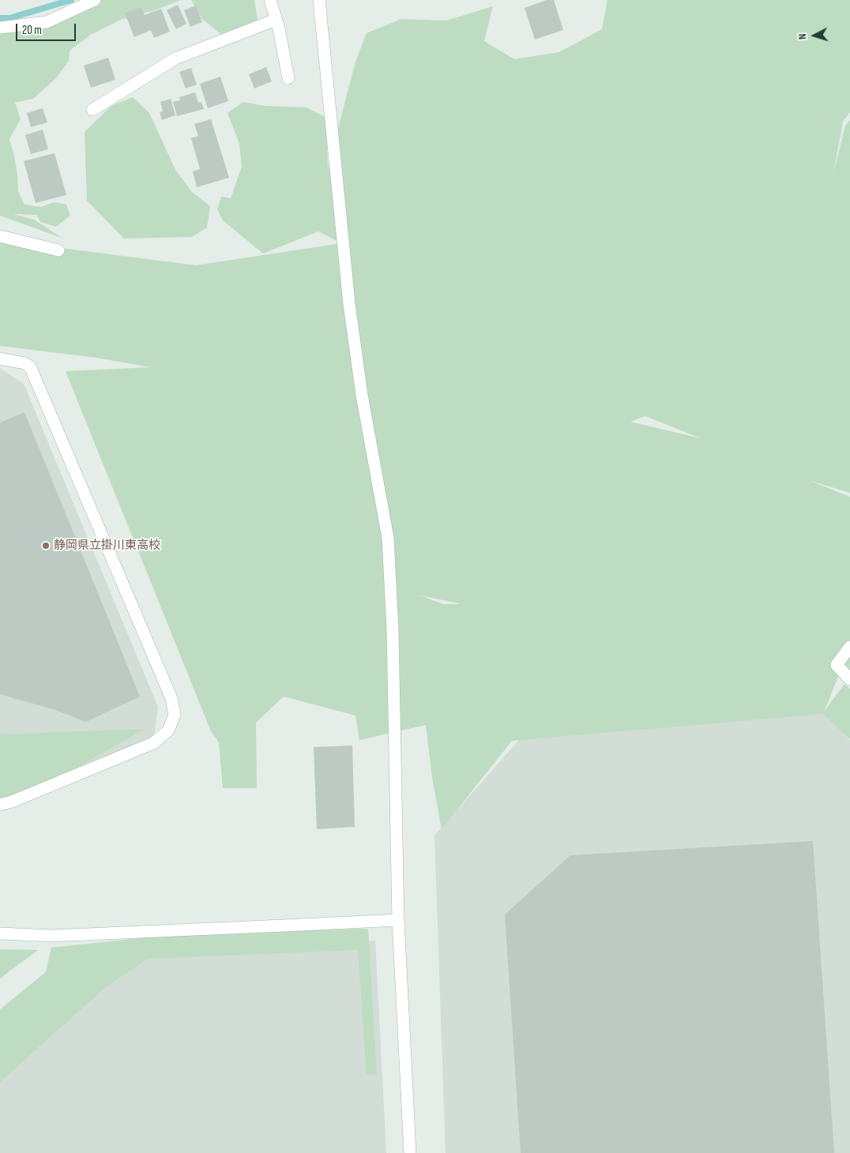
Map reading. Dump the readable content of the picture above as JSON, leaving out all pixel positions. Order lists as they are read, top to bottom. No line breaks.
{"places":["静岡県立掛川東高校"],"scale_bar":"20 m","north":"left"}
